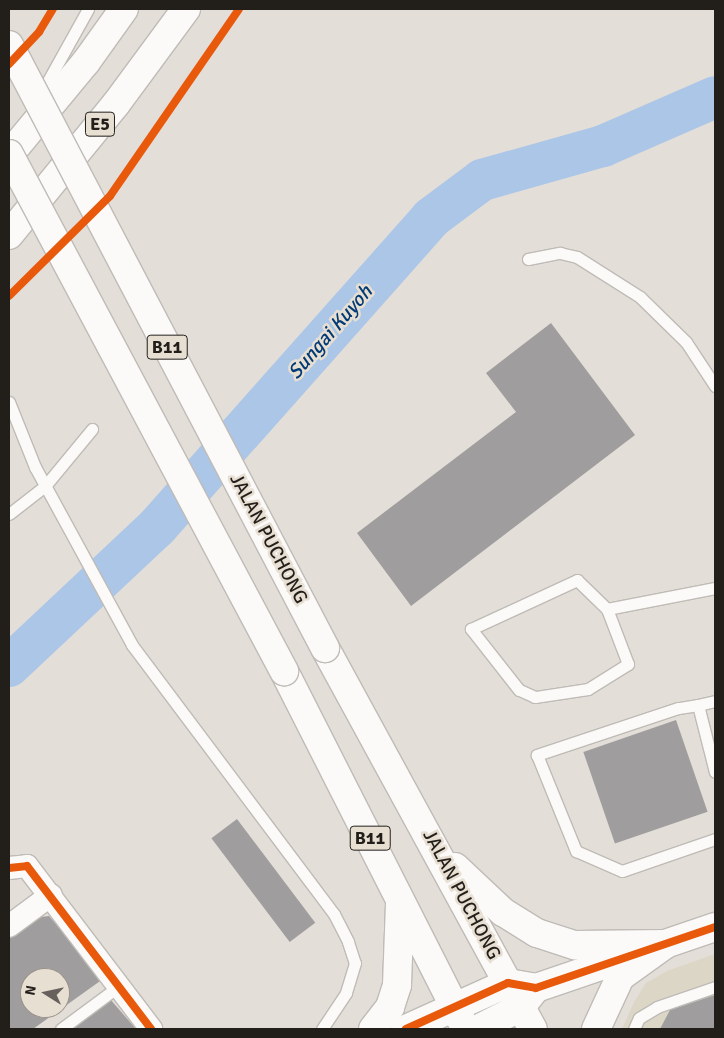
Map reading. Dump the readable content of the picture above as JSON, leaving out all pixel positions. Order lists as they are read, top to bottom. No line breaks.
{"streets":{"main road":["E5","B11","JALAN PUCHONG"]},"crossings":[["E5","B11"]],"water":["Sungai Kuyoh"],"north":"left"}
